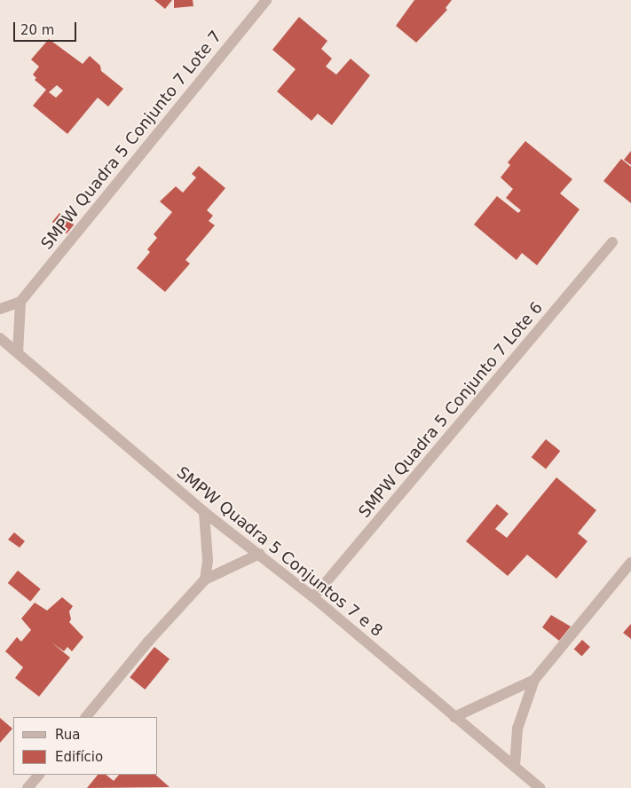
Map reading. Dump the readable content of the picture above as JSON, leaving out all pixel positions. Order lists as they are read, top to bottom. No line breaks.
{"streets":{"street":["SMPW Quadra 5 Conjunto 7 Lote 7","SMPW Quadra 5 Conjunto 7 Lote 6","SMPW Quadra 5 Conjuntos 7 e 8"]},"crossings":[["SMPW Quadra 5 Conjunto 7 Lote 6","SMPW Quadra 5 Conjuntos 7 e 8"]],"legend":["Rua","Edifício"],"scale_bar":"20 m"}
